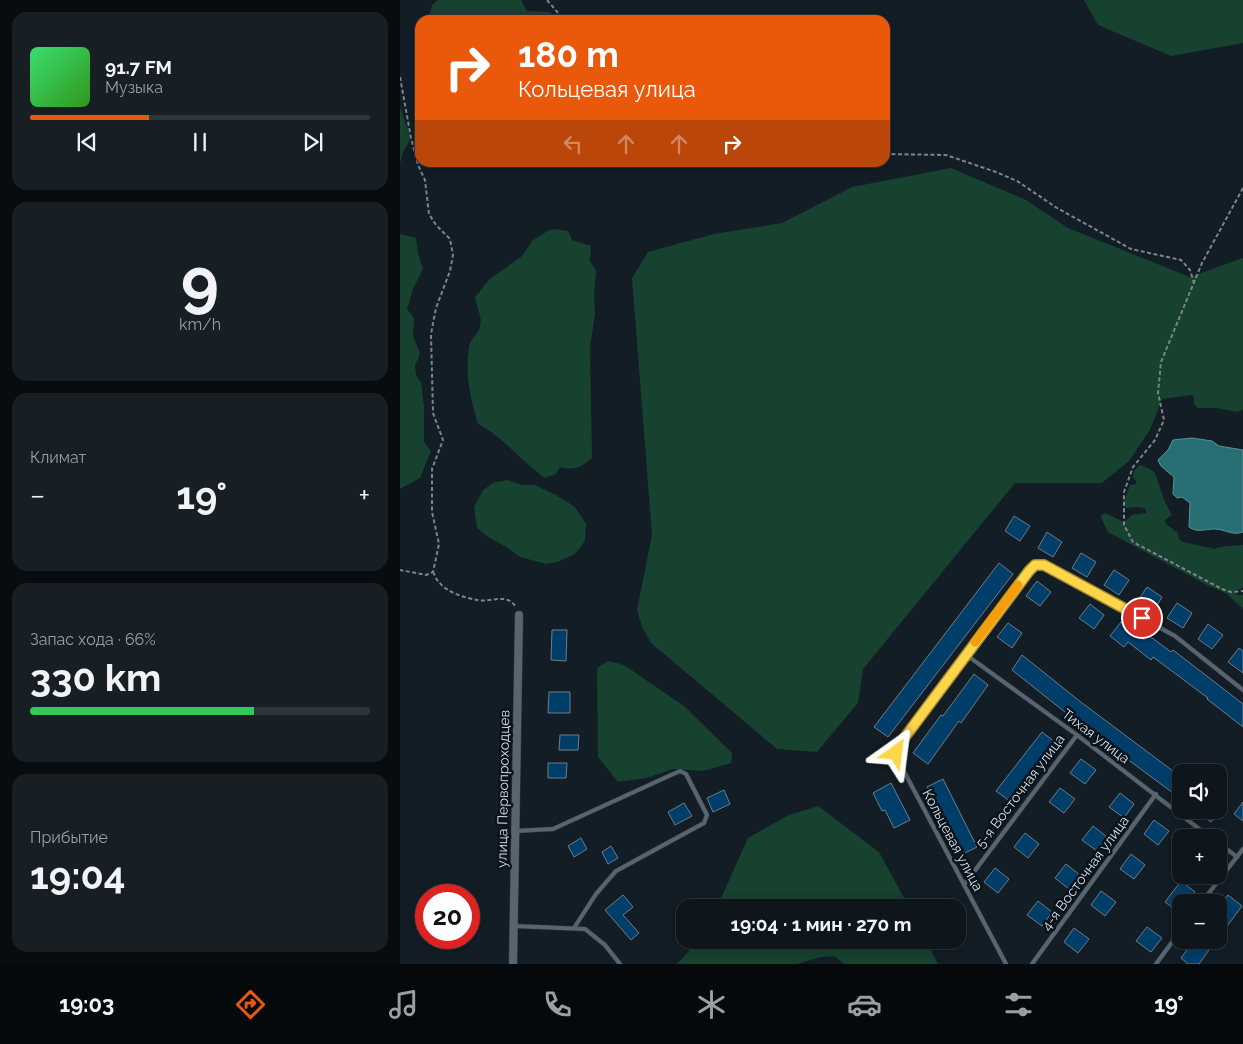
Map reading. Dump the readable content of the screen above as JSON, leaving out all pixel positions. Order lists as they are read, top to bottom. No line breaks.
{"streets":{"street":["улица Первопроходцев"],"lane":["Тихая улица","5-я Восточная улица","Кольцевая улица","4-я Восточная улица"]},"crossings":[["Тихая улица","5-я Восточная улица"],["Тихая улица","Кольцевая улица"],["Тихая улица","4-я Восточная улица"],["5-я Восточная улица","Кольцевая улица"]],"page":{"turn":["180 m","Кольцевая улица"],"song":["91.7 FM","Музыка"],"tile":[["9","km/h"],"Климат",["Запас хода · 66%","330 km"],["Прибытие","19:04"]],"heat":["−","19°","+"],"map_buttons":["+","−"],"limit":"20","trip":"19:04 · 1 мин · 270 m","tabs":["19:03","19°"]}}
